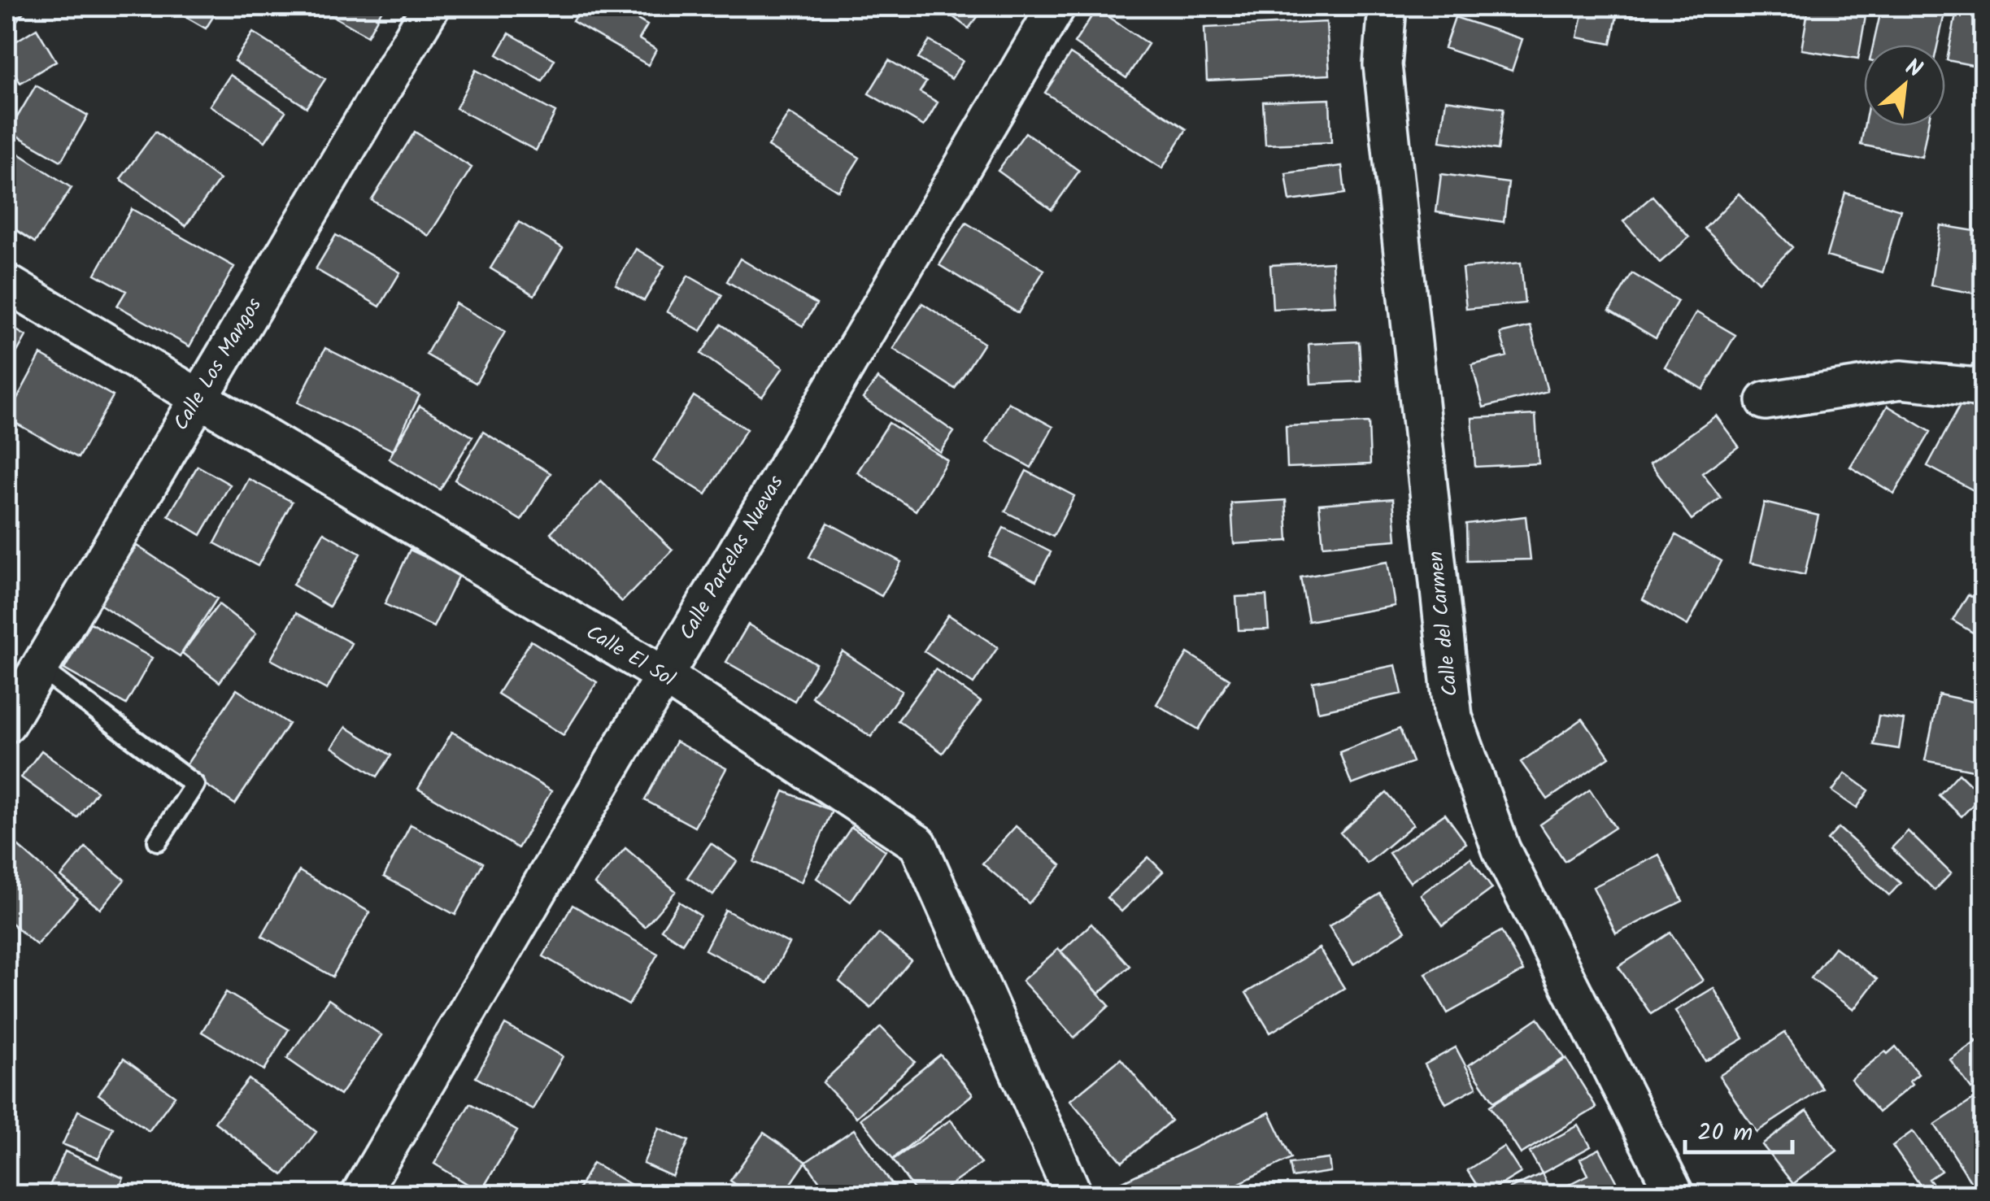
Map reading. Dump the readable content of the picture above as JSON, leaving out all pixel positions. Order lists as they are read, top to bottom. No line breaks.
{"streets":{"street":["Calle Los Mangos","Calle Parcelas Nuevas","Calle del Carmen","Calle El Sol"]},"crossings":[["Calle Los Mangos","Calle El Sol"],["Calle Parcelas Nuevas","Calle El Sol"]],"scale_bar":"20 m","north":"top right"}
